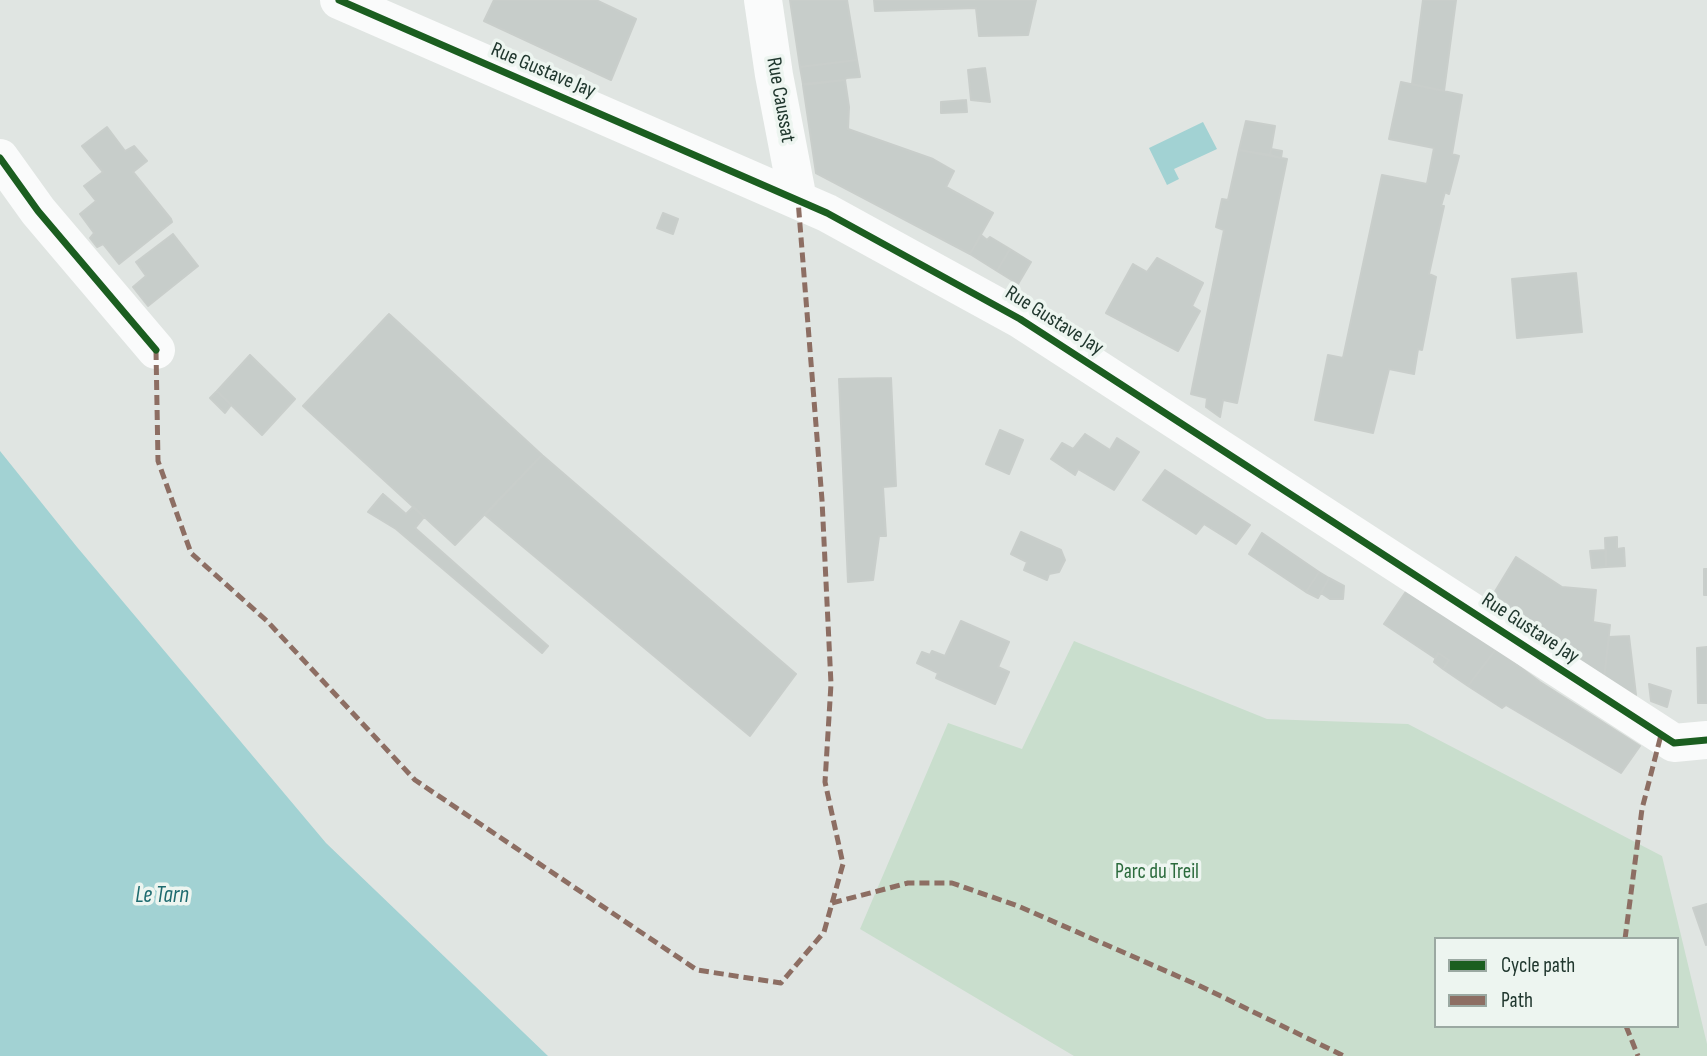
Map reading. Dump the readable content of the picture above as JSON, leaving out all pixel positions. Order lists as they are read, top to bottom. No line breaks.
{"streets":{"street":["Rue Gustave Jay","Rue Caussat"]},"crossings":[["Rue Gustave Jay","Rue Caussat"]],"water":["Le Tarn"],"parks":["Parc du Treil"],"legend":["Cycle path","Path"]}
